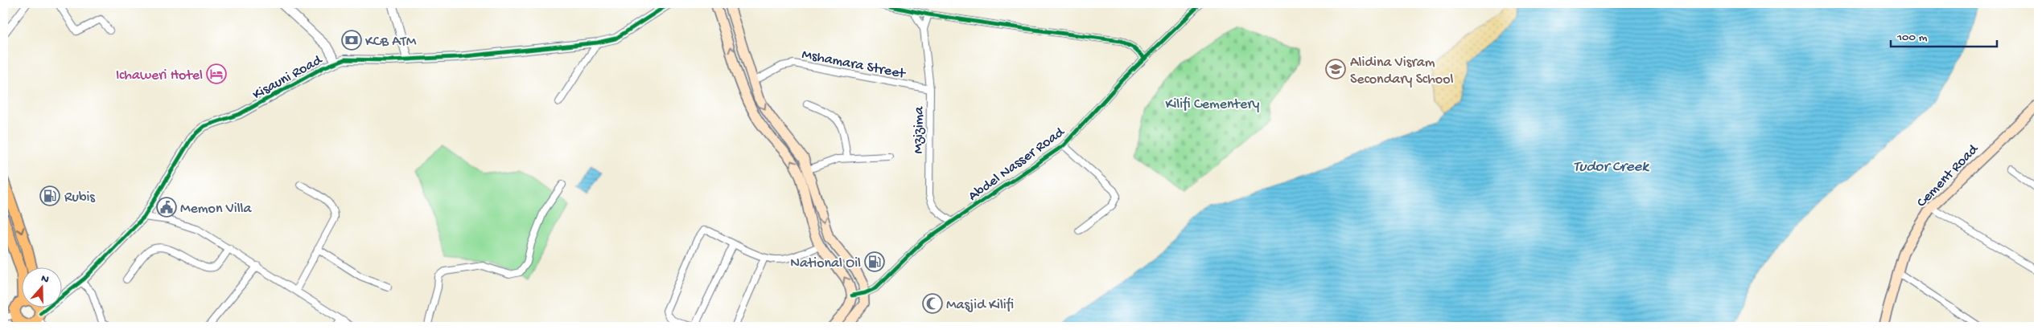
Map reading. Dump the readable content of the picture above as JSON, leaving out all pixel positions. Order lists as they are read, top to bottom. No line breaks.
{"streets":{"main road":["Cement Road"],"street":["Mshamara Street","Kisauni Road","Mzizima","Abdel Nasser Road"]},"crossings":[["Mshamara Street","Mzizima"],["Mzizima","Abdel Nasser Road"]],"water":["Tudor Creek"],"parks":["Kilifi Cementery"],"places":{"bank":["KCB ATM"],"school or university":["Alidina Visram Secondary School"],"hotel":["Ichaweri Hotel"],"fuel station":["Rubis","National Oil"],"public building":["Memon Villa"],"mosque":["Masjid Kilifi"]},"scale_bar":"100 m","north":"top"}
